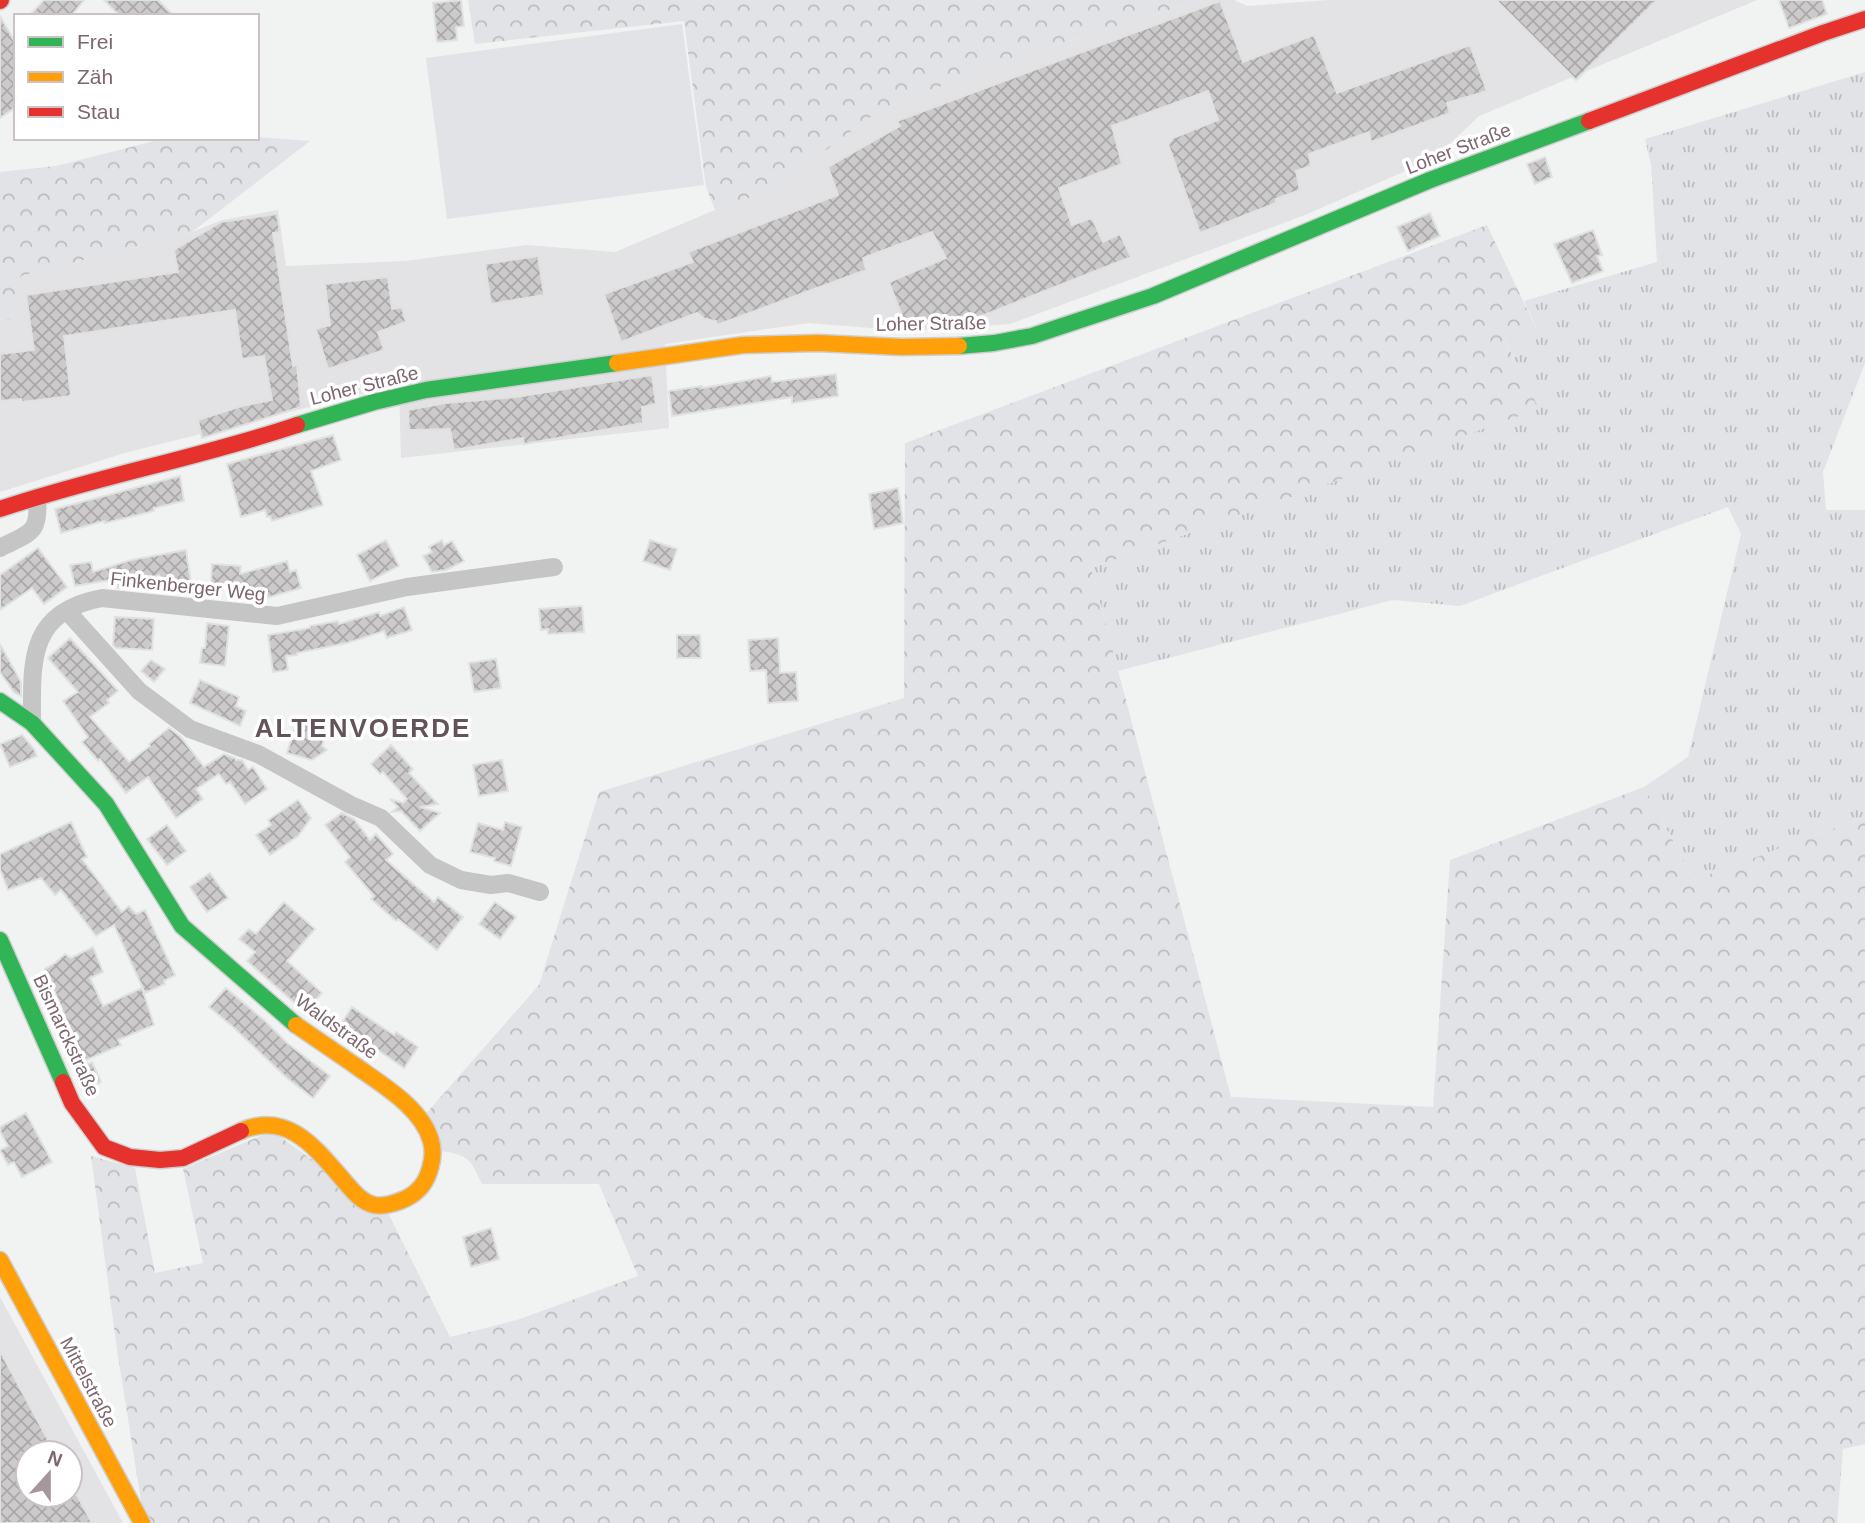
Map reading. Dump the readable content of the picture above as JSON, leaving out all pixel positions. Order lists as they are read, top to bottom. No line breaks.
{"streets":{"main road":["Loher Straße","Waldstraße","Bismarckstraße","Mittelstraße"],"street":["Finkenberger Weg"]},"crossings":[["Finkenberger Weg","Waldstraße"],["Waldstraße","Bismarckstraße"]],"districts":["ALTENVOERDE"],"legend":["Frei","Zäh","Stau"],"north":"top"}
